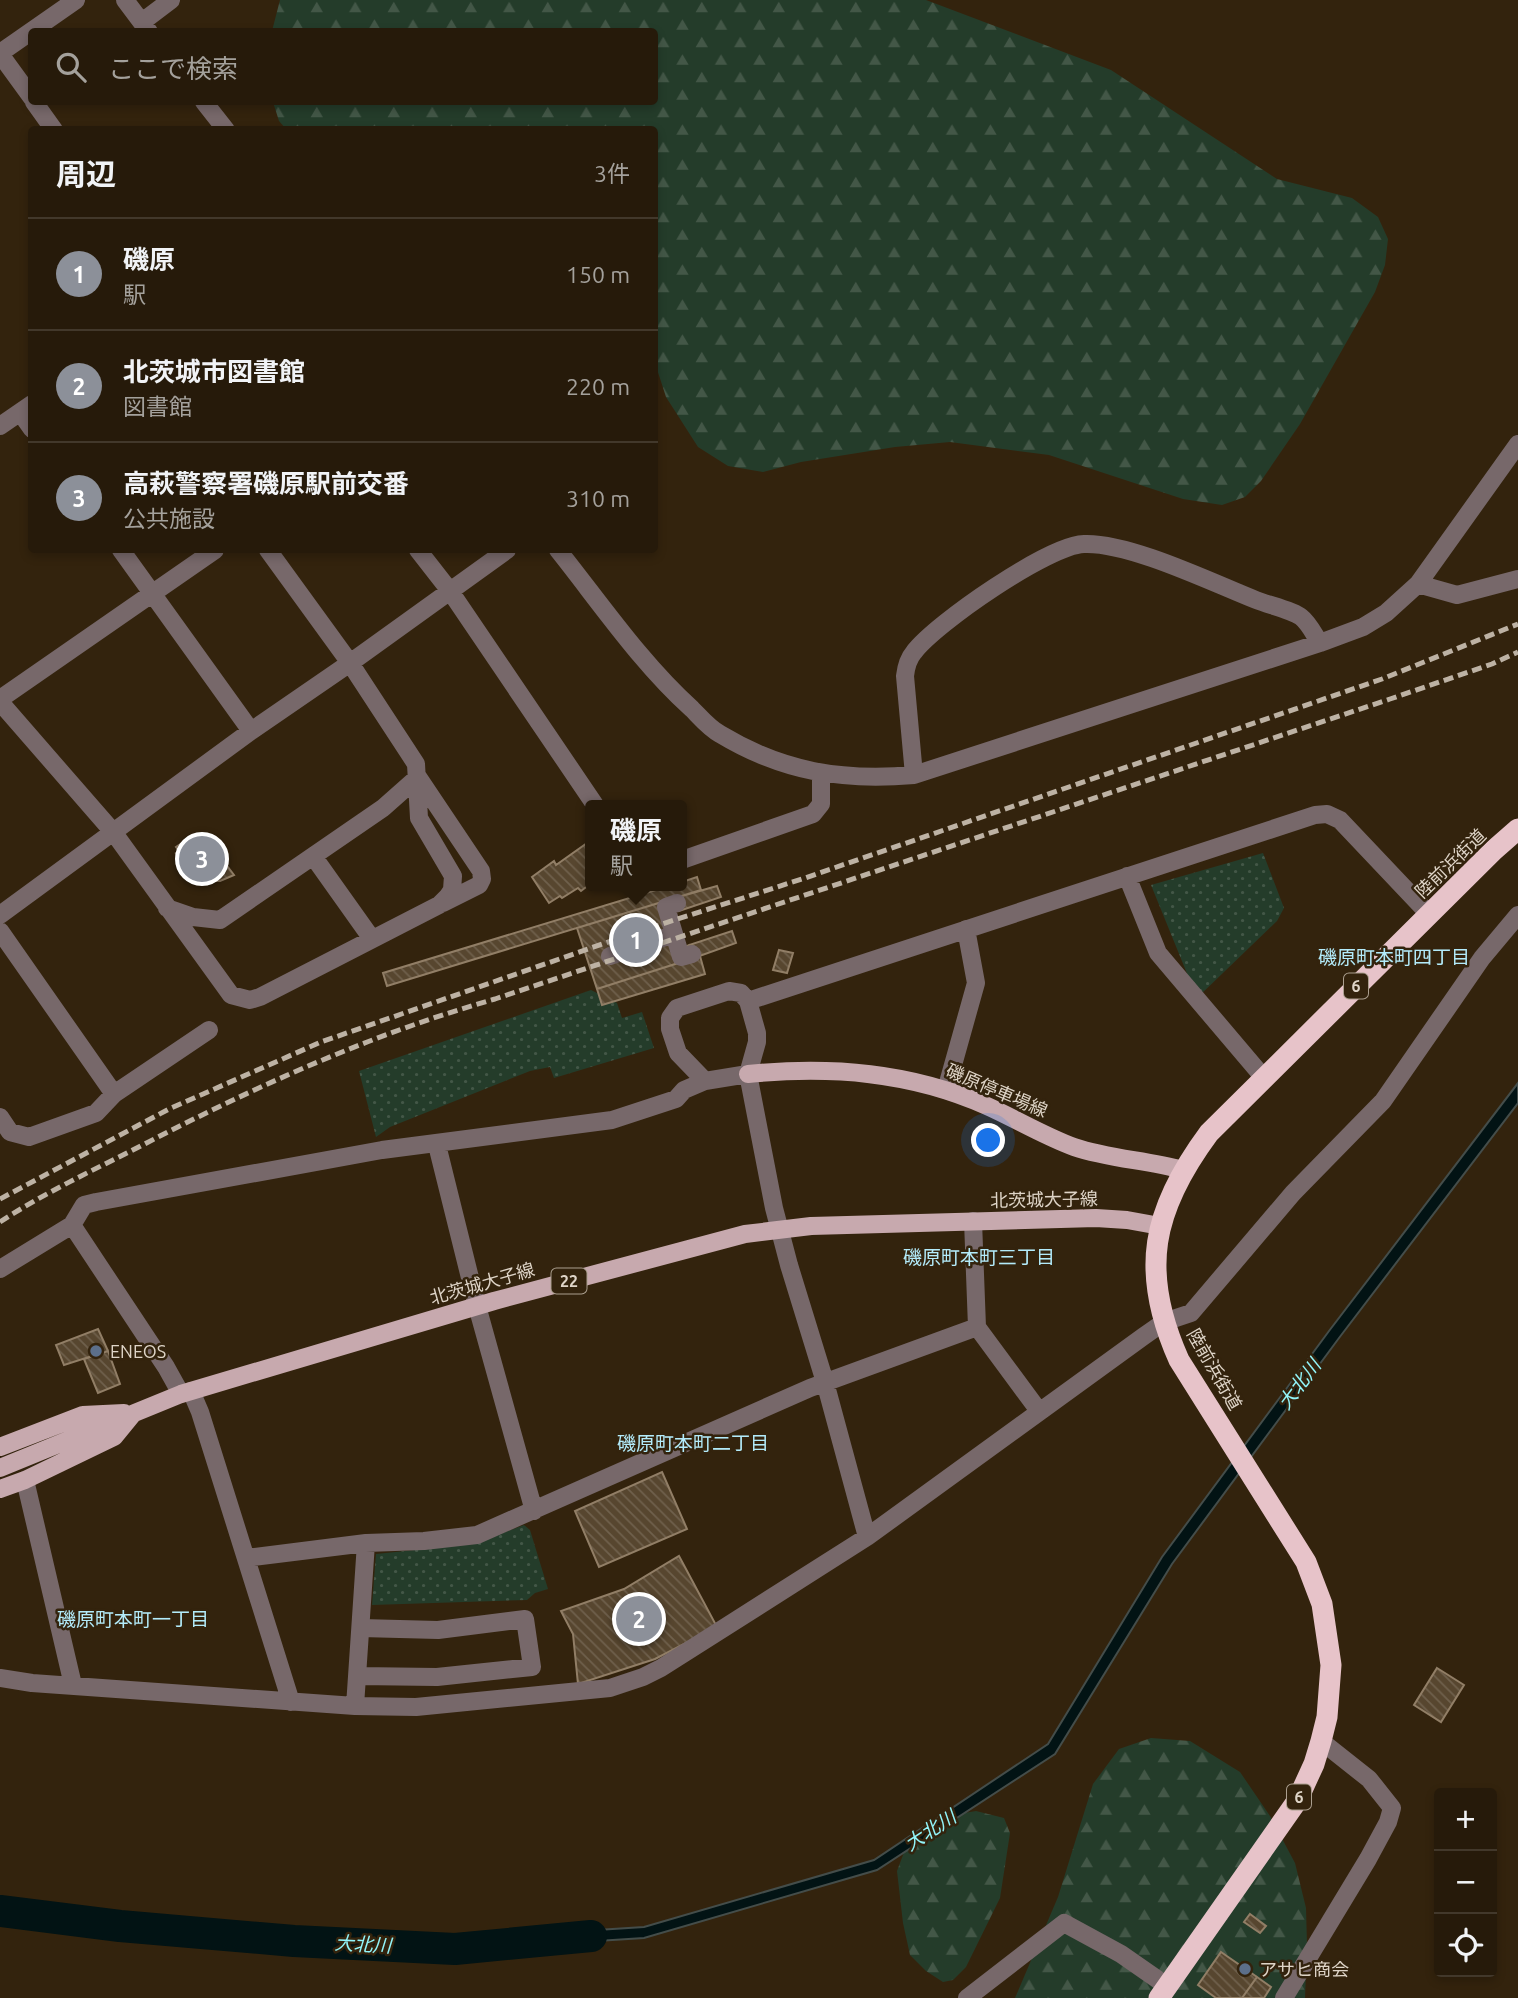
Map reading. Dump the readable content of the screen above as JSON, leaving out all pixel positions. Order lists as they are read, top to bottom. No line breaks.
{"streets":{"highway":["陸前浜街道","6"],"main road":["磯原停車場線","北茨城大子線","22"]},"crossings":[["陸前浜街道","磯原停車場線"],["陸前浜街道","北茨城大子線"]],"districts":["磯原町本町四丁目","磯原町本町三丁目","磯原町本町二丁目","磯原町本町一丁目"],"water":["大北川"],"places":["ENEOS","アサヒ商会"],"page":{"search":"ここで検索","heading":["周辺","3件"],"list":[{"mark":"1","name":"磯原","note":"駅","value":"150 m"},{"mark":"2","name":"北茨城市図書館","note":"図書館","value":"220 m"},{"mark":"3","name":"高萩警察署磯原駅前交番","note":"公共施設","value":"310 m"}],"popup":["磯原","駅"],"pins":["3","1","2"],"map_buttons":["+","−"]}}
